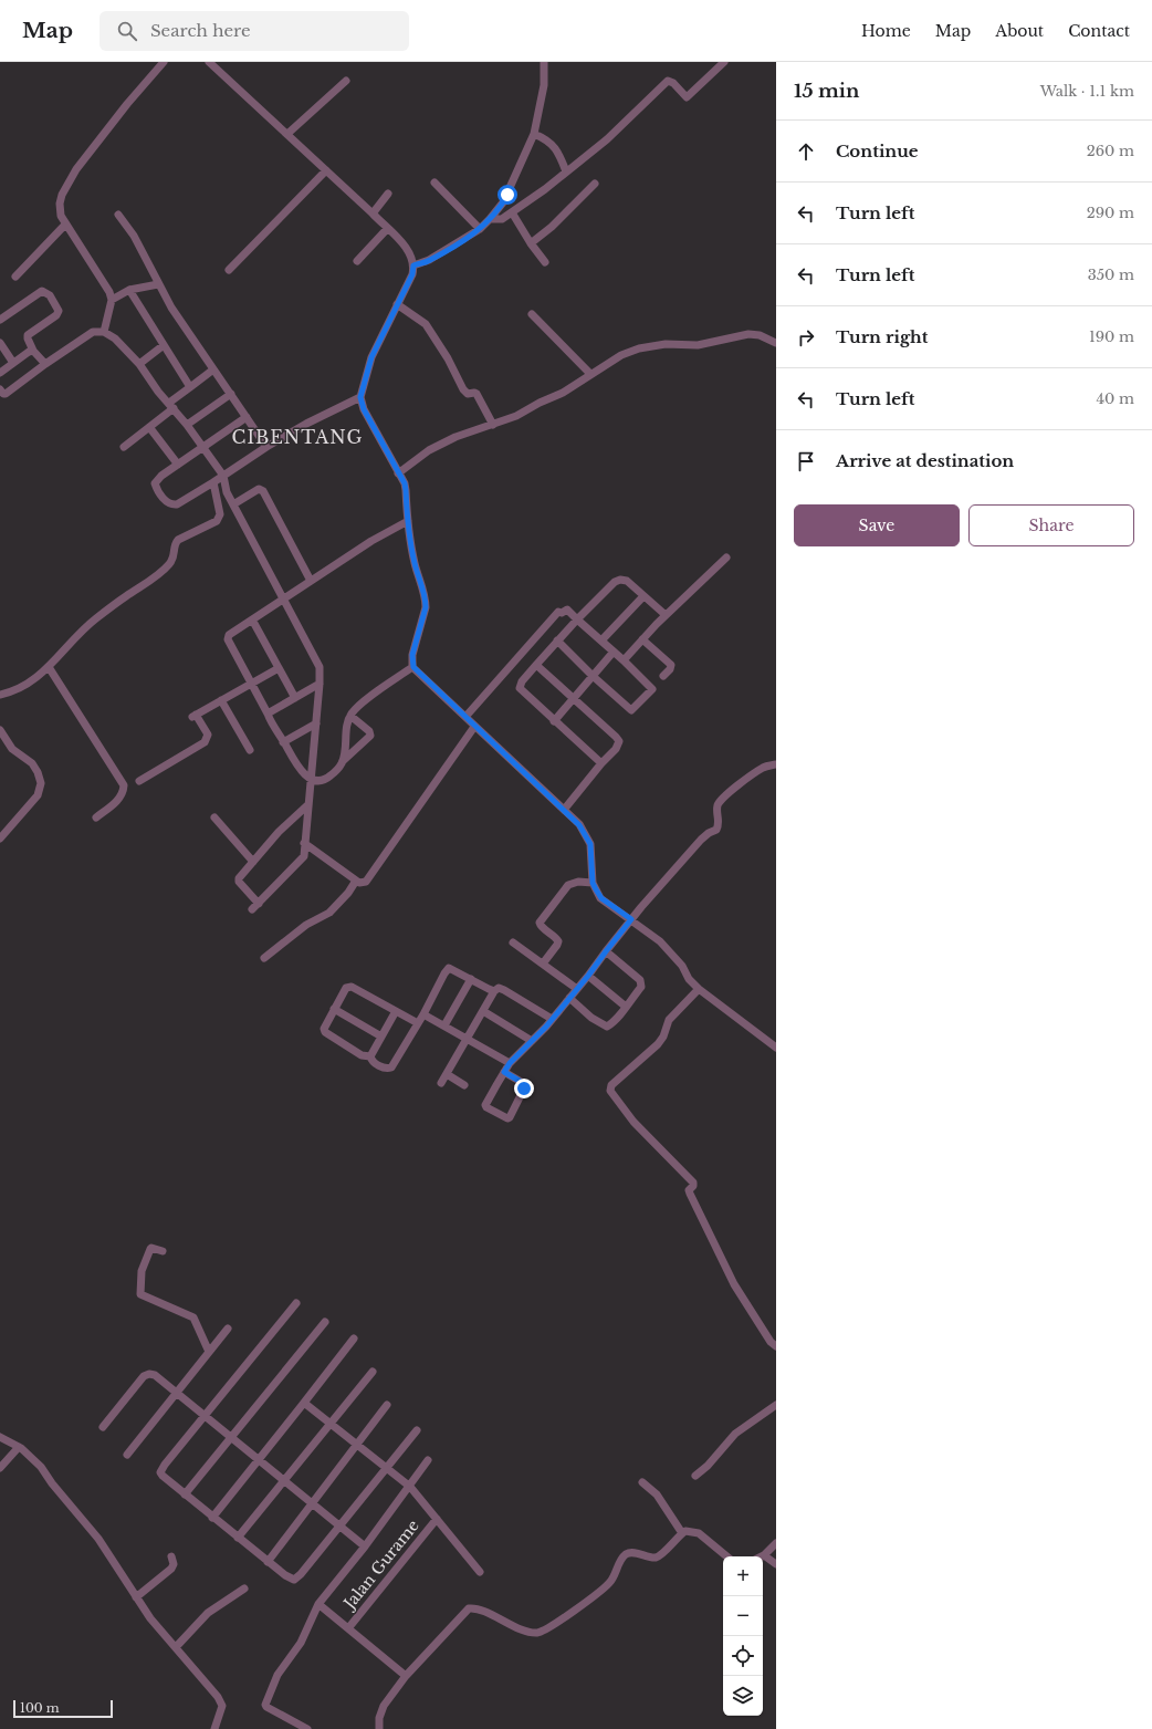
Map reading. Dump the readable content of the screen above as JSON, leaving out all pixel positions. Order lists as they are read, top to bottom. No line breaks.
{"streets":{"street":["Jalan Gurame"]},"districts":["CIBENTANG"],"scale_bar":"100 m","page":{"header":"Map","search":"Search here","nav":["Home","Map","About","Contact"],"heading":["15 min","Walk · 1.1 km"],"list":[["Continue","260 m"],["Turn left","290 m"],["Turn left","350 m"],["Turn right","190 m"],["Turn left","40 m"],"Arrive at destination"],"buttons":["Save","Share"],"map_buttons":["+","−"],"scale":"100 m"}}
